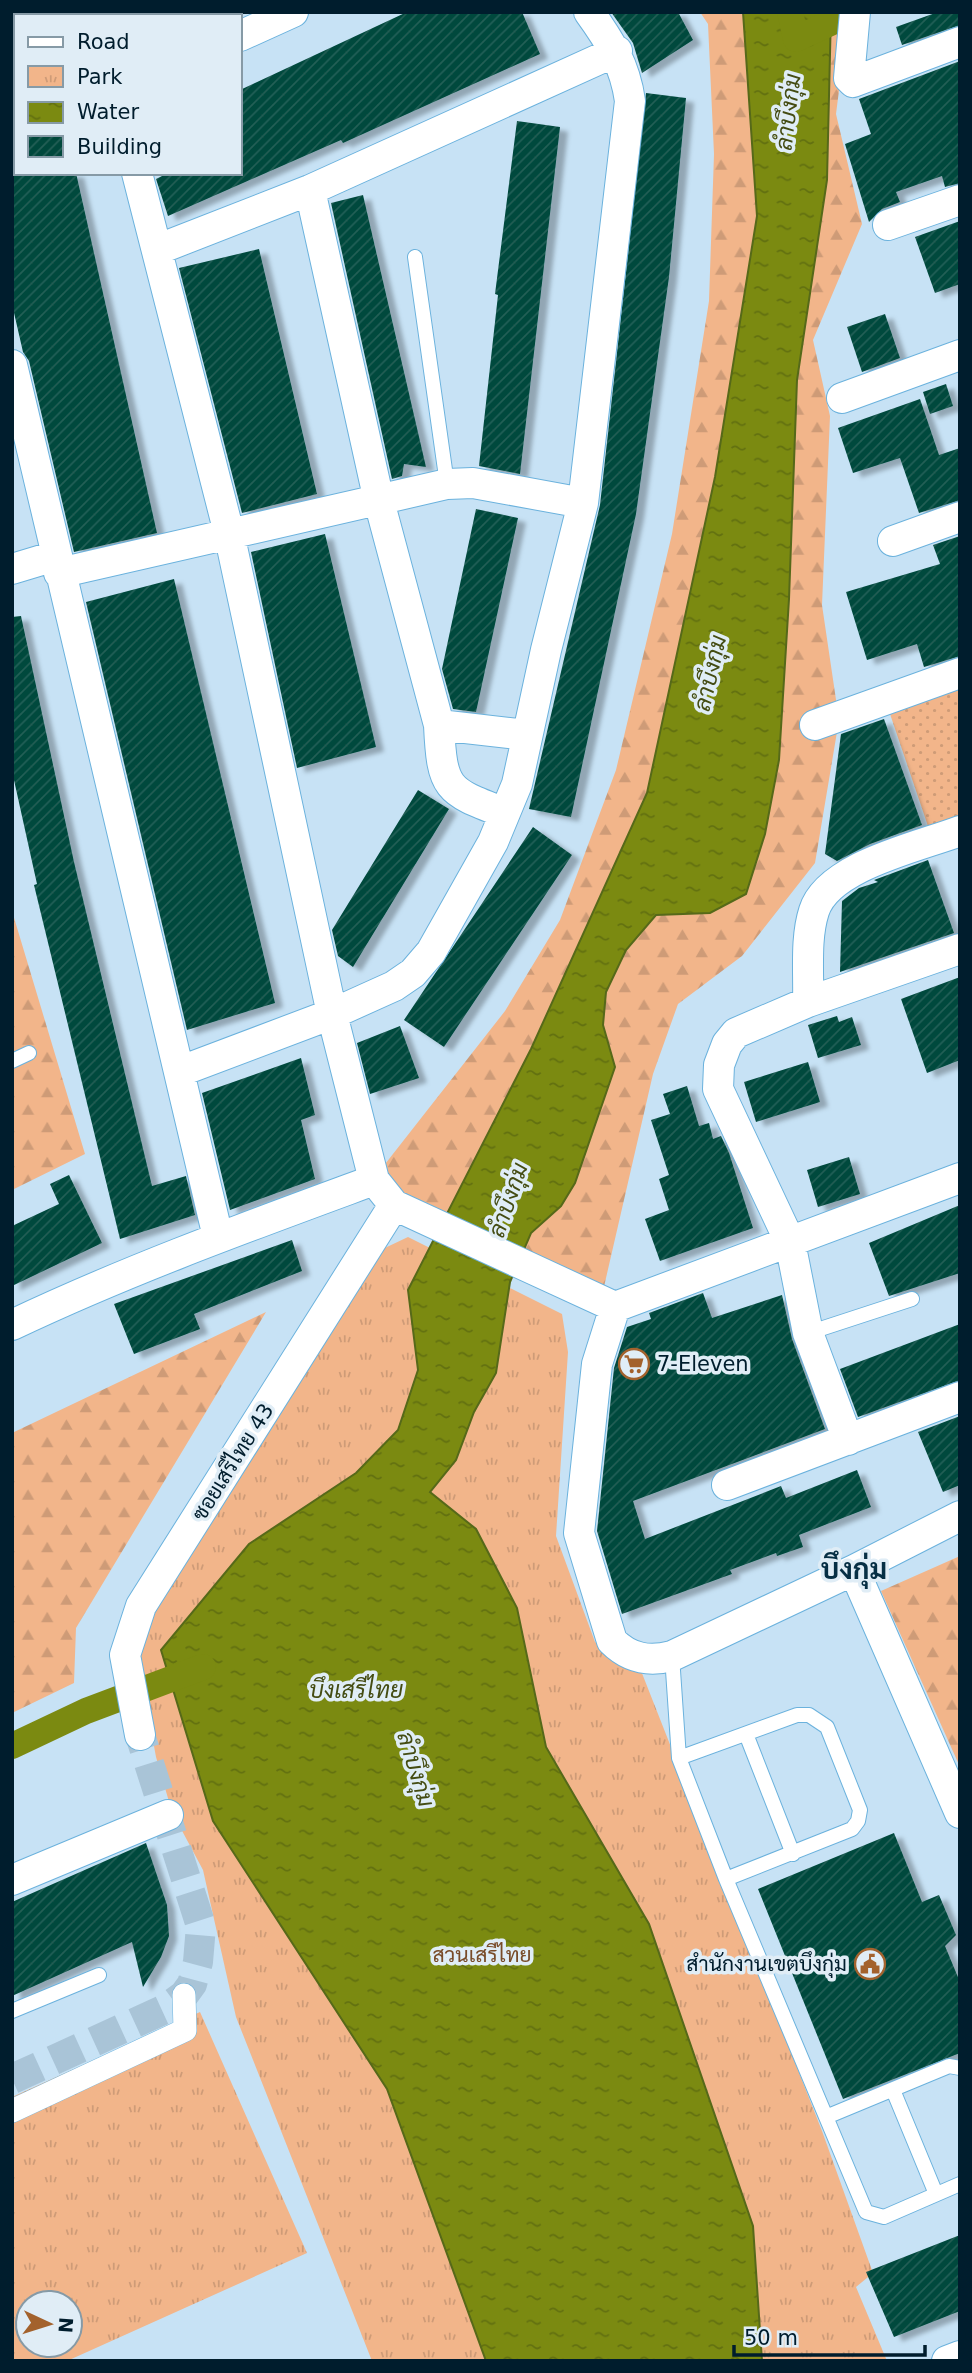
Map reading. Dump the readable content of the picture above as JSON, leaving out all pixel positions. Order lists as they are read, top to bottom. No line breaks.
{"streets":{"street":["ซอยเสรีไทย 43"]},"districts":["บึงกุ่ม"],"water":["ลำบึงกุ่ม","บึงเสรีไทย"],"parks":["สวนเสรีไทย"],"places":{"supermarket":["7-Eleven"],"public building":["สำนักงานเขตบึงกุ่ม"]},"legend":["Road","Park","Water","Building"],"scale_bar":"50 m","north":"right"}
